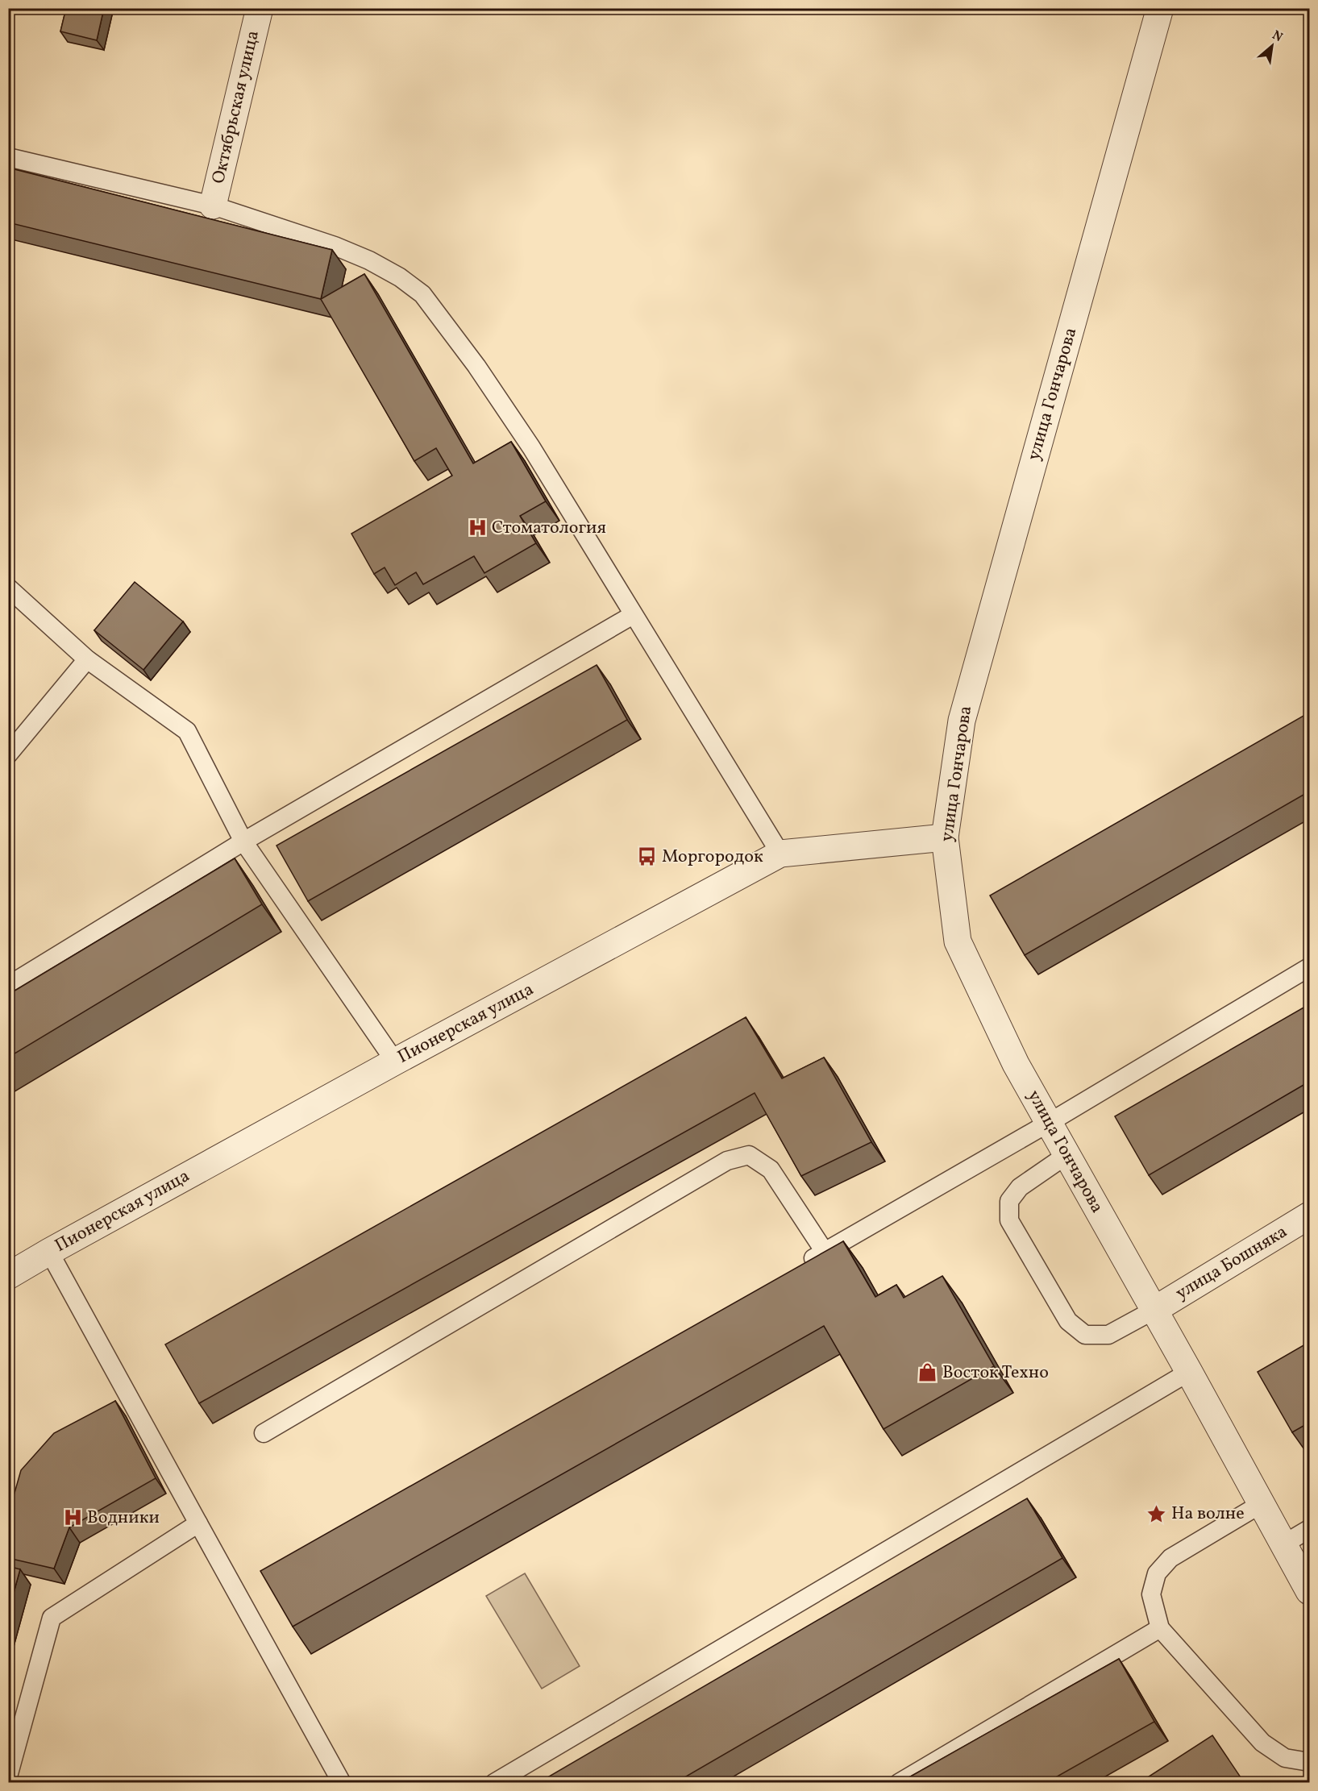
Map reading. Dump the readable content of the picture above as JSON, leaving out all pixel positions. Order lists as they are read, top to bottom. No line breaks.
{"streets":{"street":["Октябрьская улица","улица Гончарова","Пионерская улица","улица Бошняка"]},"crossings":[["улица Гончарова","Пионерская улица"],["улица Гончарова","улица Бошняка"]],"places":{"hospital":["Стоматология","Водники"],"bus stop":["Моргородок"],"shop":["Восток Техно"],"place":["На волне"]},"north":"top right"}
